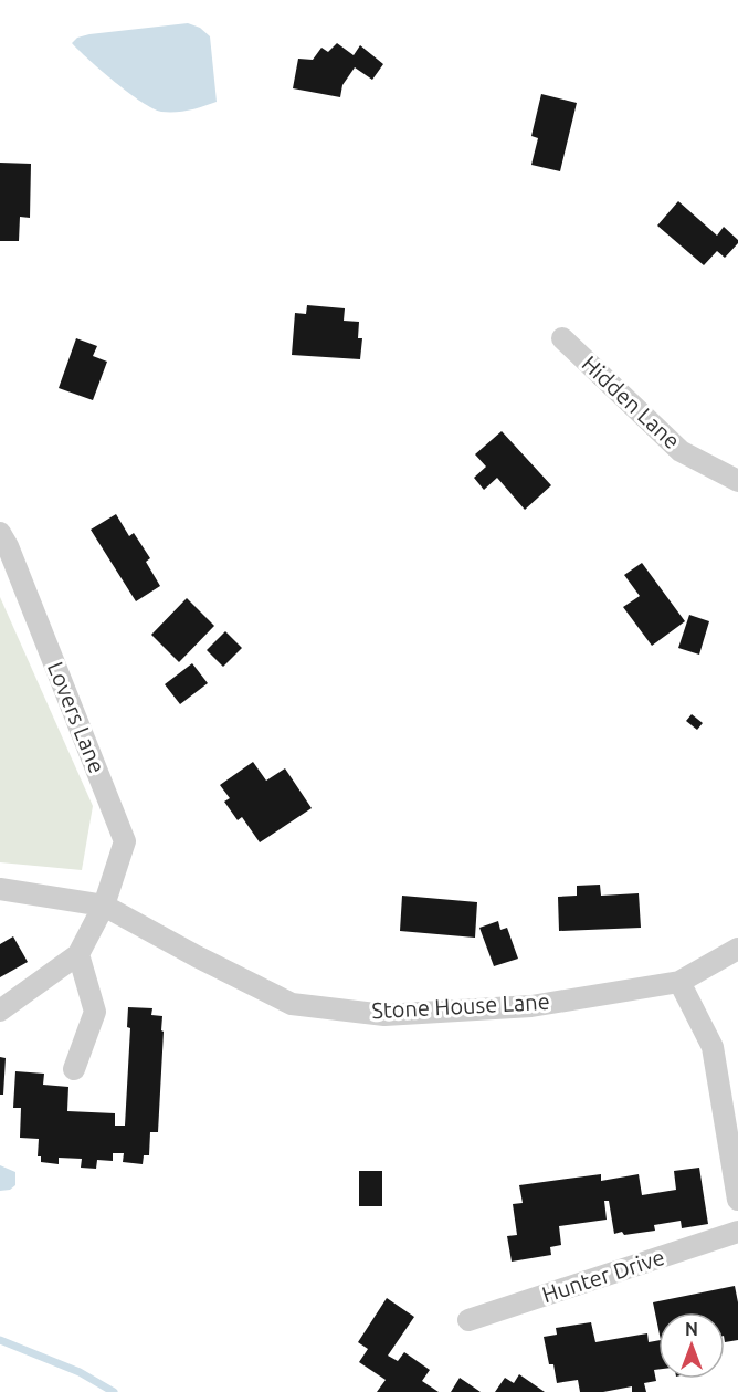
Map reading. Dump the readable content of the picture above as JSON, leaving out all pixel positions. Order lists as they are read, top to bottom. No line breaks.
{"streets":{"street":["Hidden Lane","Lovers Lane","Stone House Lane","Hunter Drive"]},"crossings":[["Lovers Lane","Stone House Lane"]],"north":"top"}
